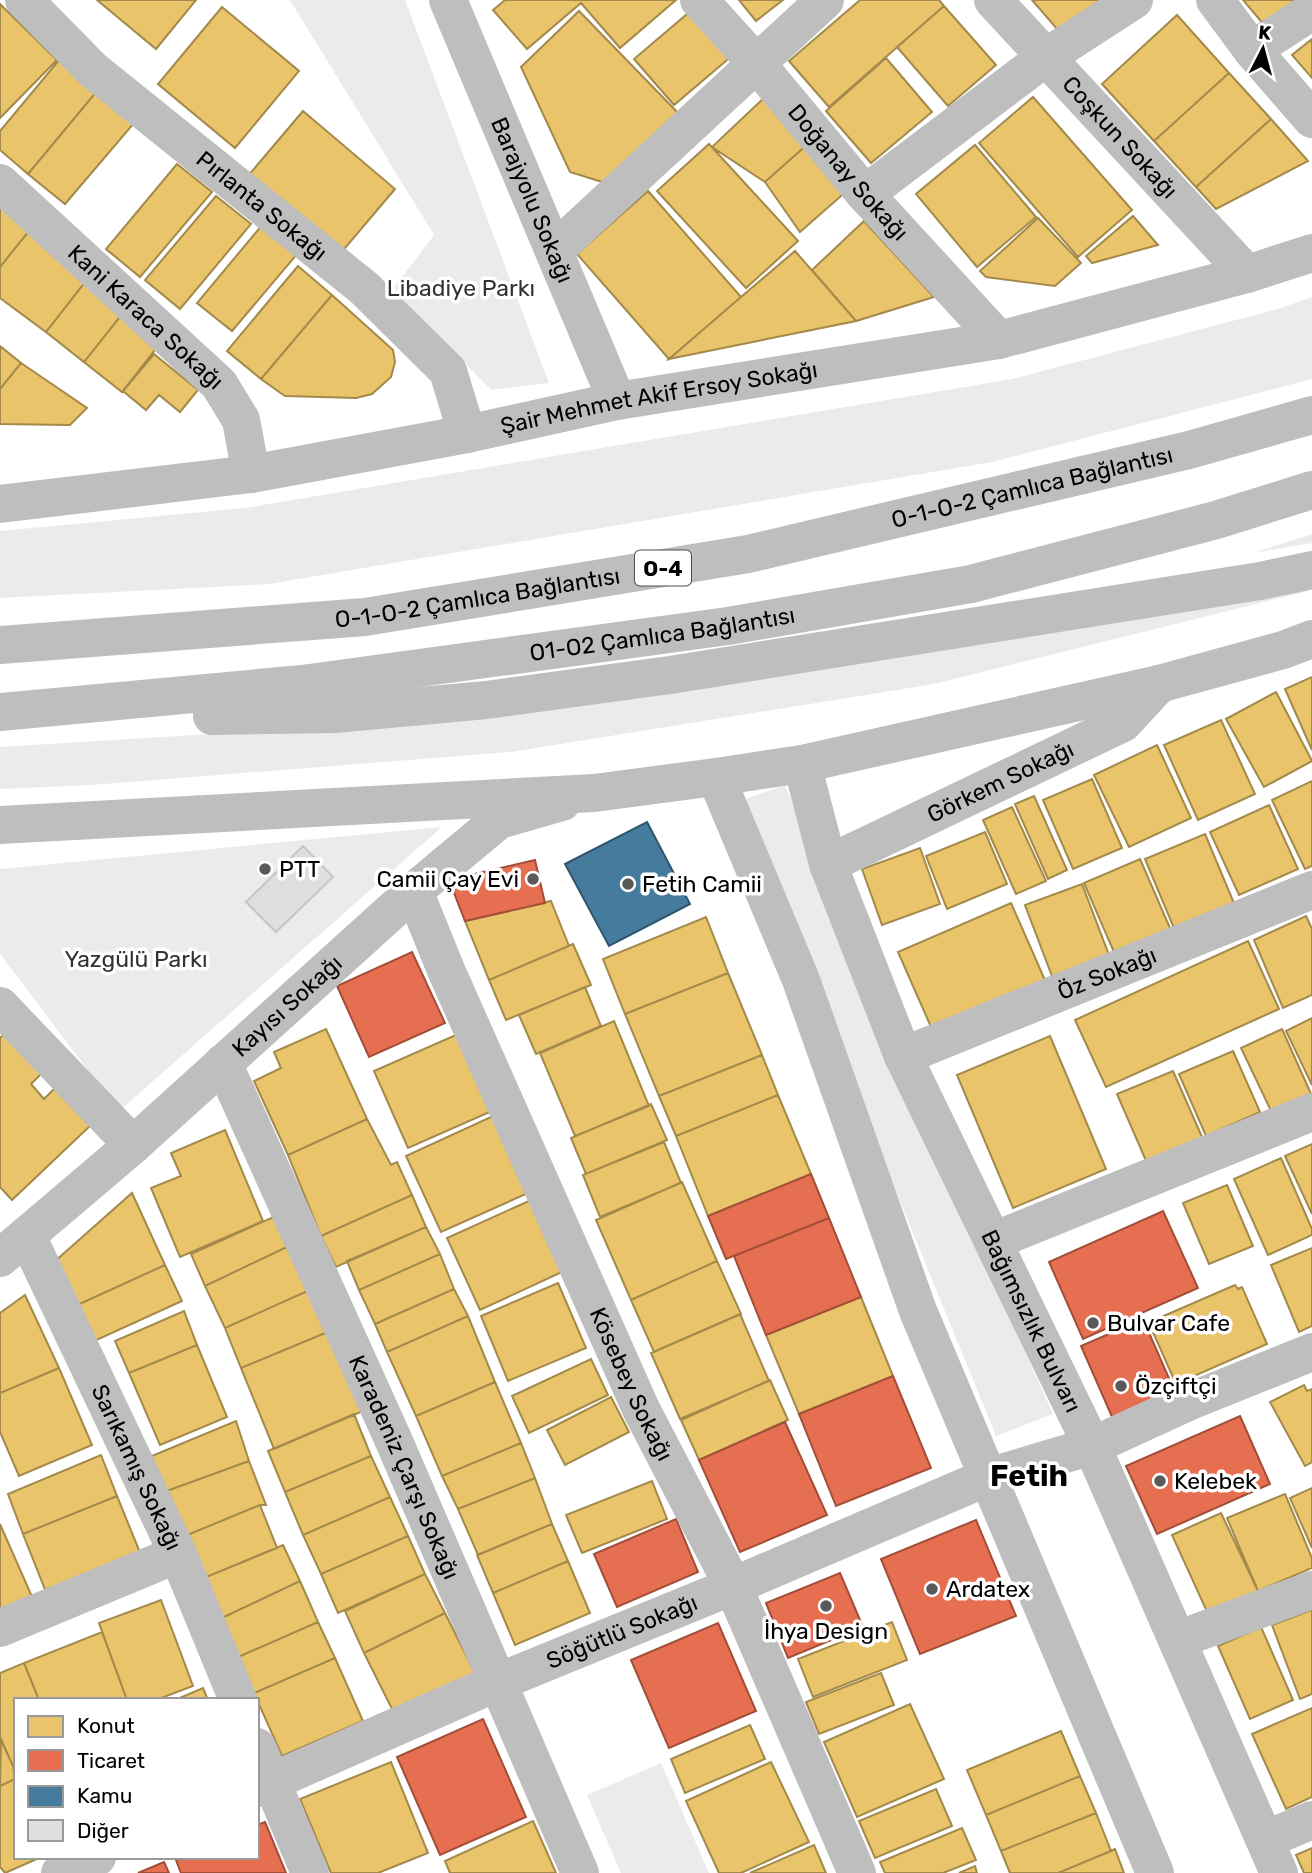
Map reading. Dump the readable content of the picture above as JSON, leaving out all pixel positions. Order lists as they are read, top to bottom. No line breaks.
{"streets":{"main road":["Coşkun Sokağı","Doğanay Sokağı","Barajyolu Sokağı","Pırlanta Sokağı","Kani Karaca Sokağı","Şair Mehmet Akif Ersoy Sokağı","O-1-O-2 Çamlıca Bağlantısı","O-4","O1-O2 Çamlıca Bağlantısı","Görkem Sokağı","Öz Sokağı","Kayısı Sokağı","Bağımsızlık Bulvarı","Kösebey Sokağı","Sarıkamış Sokağı","Karadeniz Çarşı Sokağı","Söğütlü Sokağı"]},"crossings":[["Coşkun Sokağı","Şair Mehmet Akif Ersoy Sokağı"],["Doğanay Sokağı","Şair Mehmet Akif Ersoy Sokağı"],["Barajyolu Sokağı","Şair Mehmet Akif Ersoy Sokağı"],["Pırlanta Sokağı","Şair Mehmet Akif Ersoy Sokağı"],["Kani Karaca Sokağı","Şair Mehmet Akif Ersoy Sokağı"],["Görkem Sokağı","Bağımsızlık Bulvarı"],["Öz Sokağı","Bağımsızlık Bulvarı"],["Kayısı Sokağı","Kösebey Sokağı"],["Kayısı Sokağı","Sarıkamış Sokağı"],["Kayısı Sokağı","Karadeniz Çarşı Sokağı"],["Bağımsızlık Bulvarı","Söğütlü Sokağı"],["Kösebey Sokağı","Söğütlü Sokağı"],["Karadeniz Çarşı Sokağı","Söğütlü Sokağı"]],"districts":["Fetih"],"parks":["Libadiye Parkı","Yazgülü Parkı"],"places":["PTT","Camii Çay Evi","Fetih Camii","Bulvar Cafe","Özçiftçi","Kelebek","Ardatex","İhya Design"],"legend":["Konut","Ticaret","Kamu","Diğer"],"north":"top"}
